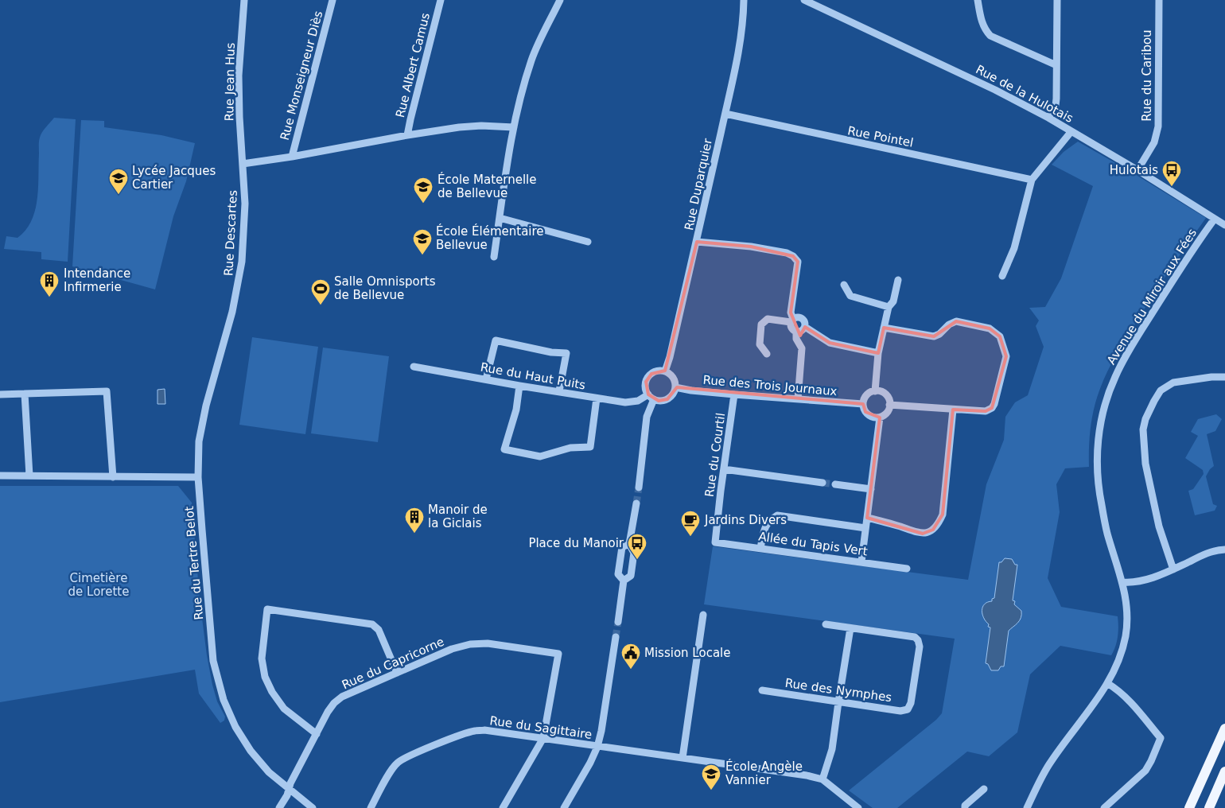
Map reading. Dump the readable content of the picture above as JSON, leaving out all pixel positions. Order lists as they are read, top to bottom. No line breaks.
{"streets":{"street":["Rue Albert Camus","Rue Monseigneur Diès","Rue du Caribou","Rue Jean Hus","Rue de la Hulotais","Rue Pointel","Rue Duparquier","Rue Descartes","Avenue du Miroir aux Fées","Rue du Haut Puits","Rue des Trois Journaux","Rue du Courtil","Allée du Tapis Vert","Rue du Tertre Belot","Rue du Capricorne","Rue des Nymphes","Rue du Sagittaire"]},"crossings":[["Rue du Caribou","Rue de la Hulotais"],["Rue Jean Hus","Rue Descartes"],["Rue de la Hulotais","Avenue du Miroir aux Fées"],["Rue Pointel","Rue Duparquier"],["Rue Duparquier","Rue du Haut Puits"],["Rue Duparquier","Rue des Trois Journaux"],["Rue Descartes","Rue du Tertre Belot"],["Rue du Haut Puits","Rue des Trois Journaux"],["Rue des Trois Journaux","Rue du Courtil"],["Rue du Courtil","Allée du Tapis Vert"],["Rue du Tertre Belot","Rue du Capricorne"],["Rue du Capricorne","Rue du Sagittaire"]],"parks":["Cimetière de Lorette"],"places":{"bus stop":["Hulotais","Place du Manoir"],"school or university":["Lycée Jacques Cartier","École Maternelle de Bellevue","École Élémentaire Bellevue","École Angèle Vannier"],"building":["Intendance Infirmerie","Manoir de la Giclais"],"sports":["Salle Omnisports de Bellevue"],"cafe":["Jardins Divers"],"public building":["Mission Locale"]}}
